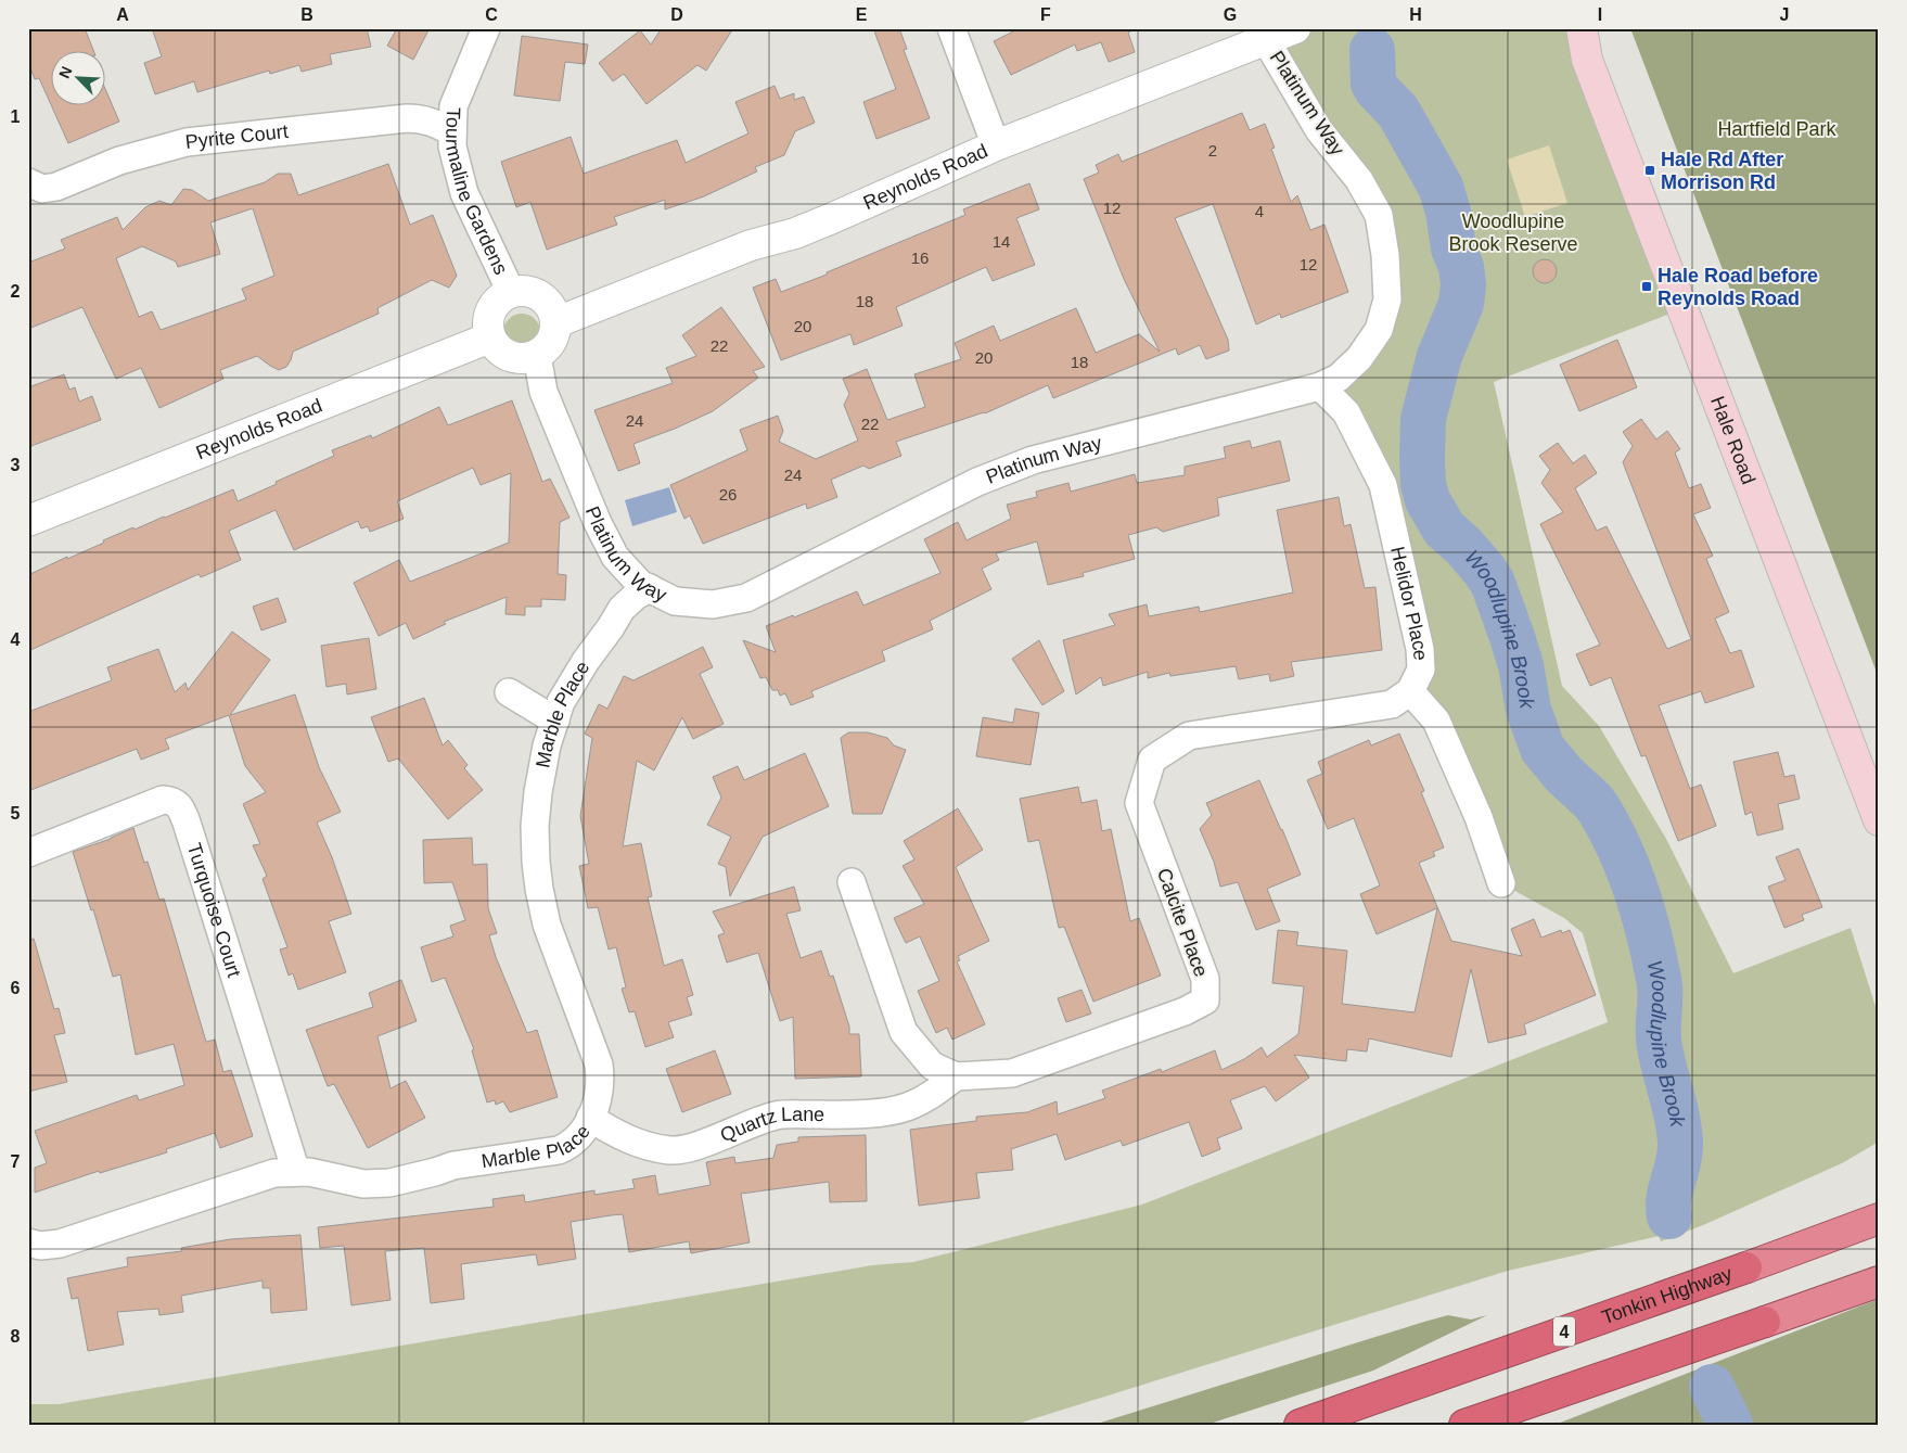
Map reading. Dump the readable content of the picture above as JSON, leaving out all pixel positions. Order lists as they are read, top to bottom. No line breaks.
{"streets":{"highway":["Tonkin Highway","4"],"main road":["Hale Road"],"street":["Platinum Way","Pyrite Court","Reynolds Road","Tourmaline Gardens","Helidor Place","Marble Place","Turquoise Court","Calcite Place","Quartz Lane"]},"crossings":[["Platinum Way","Reynolds Road"],["Platinum Way","Tourmaline Gardens"],["Platinum Way","Helidor Place"],["Platinum Way","Marble Place"],["Pyrite Court","Tourmaline Gardens"],["Reynolds Road","Tourmaline Gardens"],["Helidor Place","Calcite Place"],["Marble Place","Turquoise Court"],["Marble Place","Quartz Lane"],["Calcite Place","Quartz Lane"]],"water":["Woodlupine Brook"],"parks":["Hartfield Park","Woodlupine Brook Reserve"],"places":{"transit":["Hale Rd After Morrison Rd","Hale Road before Reynolds Road"]},"house_numbers":["2","12","4","14","16","12","18","20","22","20","18","24","22","24","26"],"north":"top left","grid":{"columns":["A","B","C","D","E","F","G","H","I","J"],"rows":["1","2","3","4","5","6","7","8"]}}
